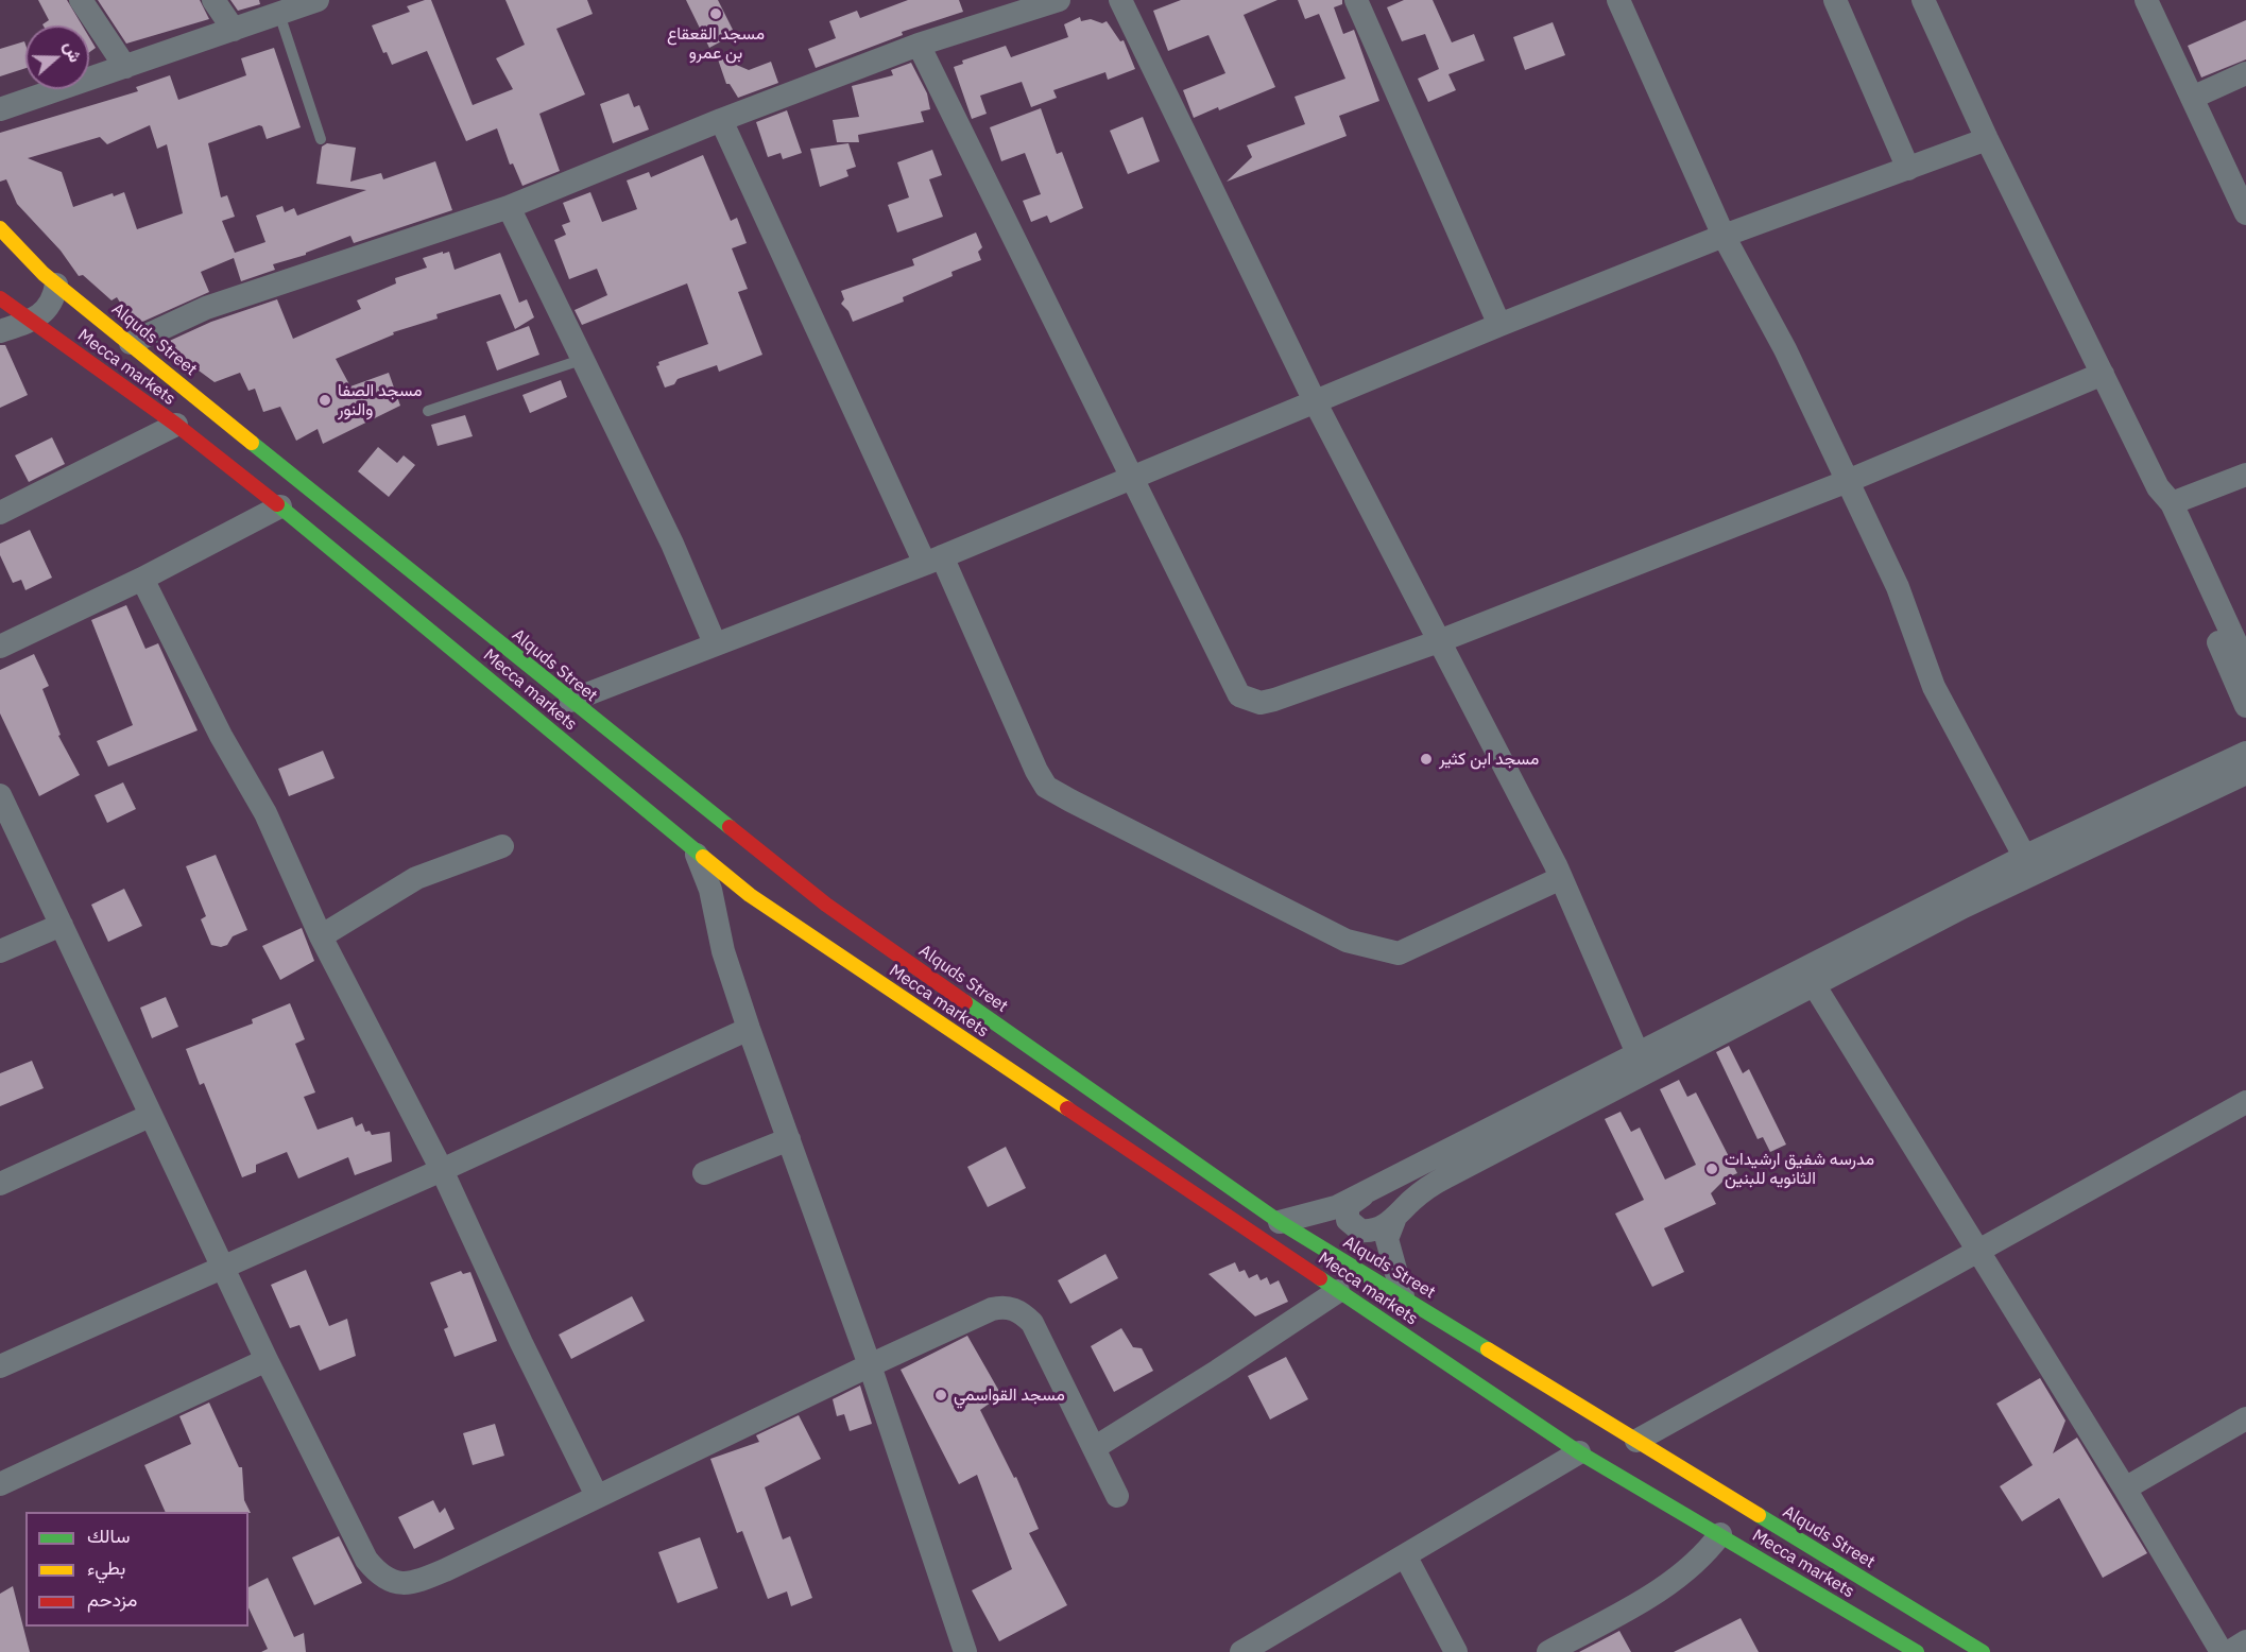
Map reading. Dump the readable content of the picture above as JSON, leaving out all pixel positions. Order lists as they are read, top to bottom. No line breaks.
{"streets":{"main road":["Alquds Street","Mecca markets"]},"places":["مسجد القعقاع بن عمرو","مسجد الصفا والنور","مسجد ابن كثير","مدرسه شفيق ارشيدات الثانويه للبنين","مسجد القواسمي"],"legend":["سالك","بطيء","مزدحم"],"north":"right"}
